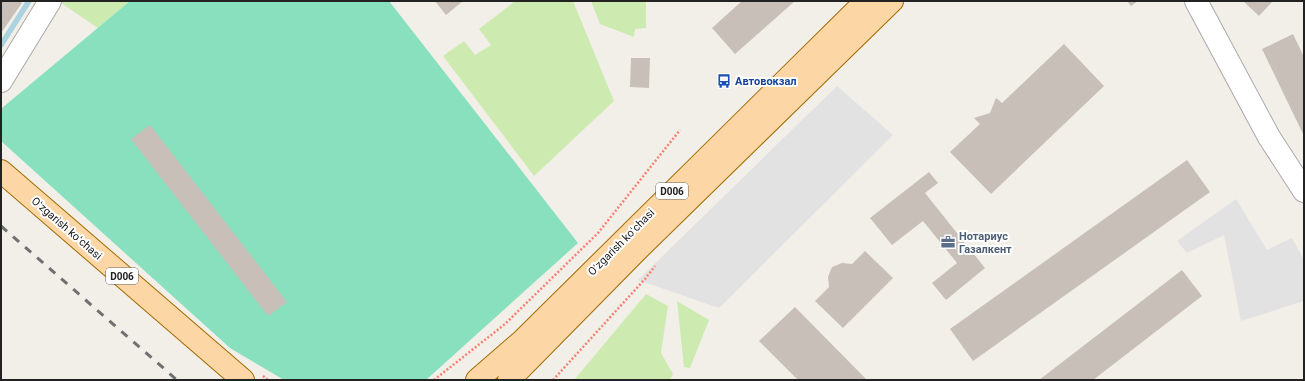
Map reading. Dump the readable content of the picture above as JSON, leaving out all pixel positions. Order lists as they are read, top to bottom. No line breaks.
{"streets":{"main road":["D006","Oʻzgarish koʻchasi"]},"places":{"bus stop":["Автовокзал"],"office":["Нотариус Газалкент"]}}
